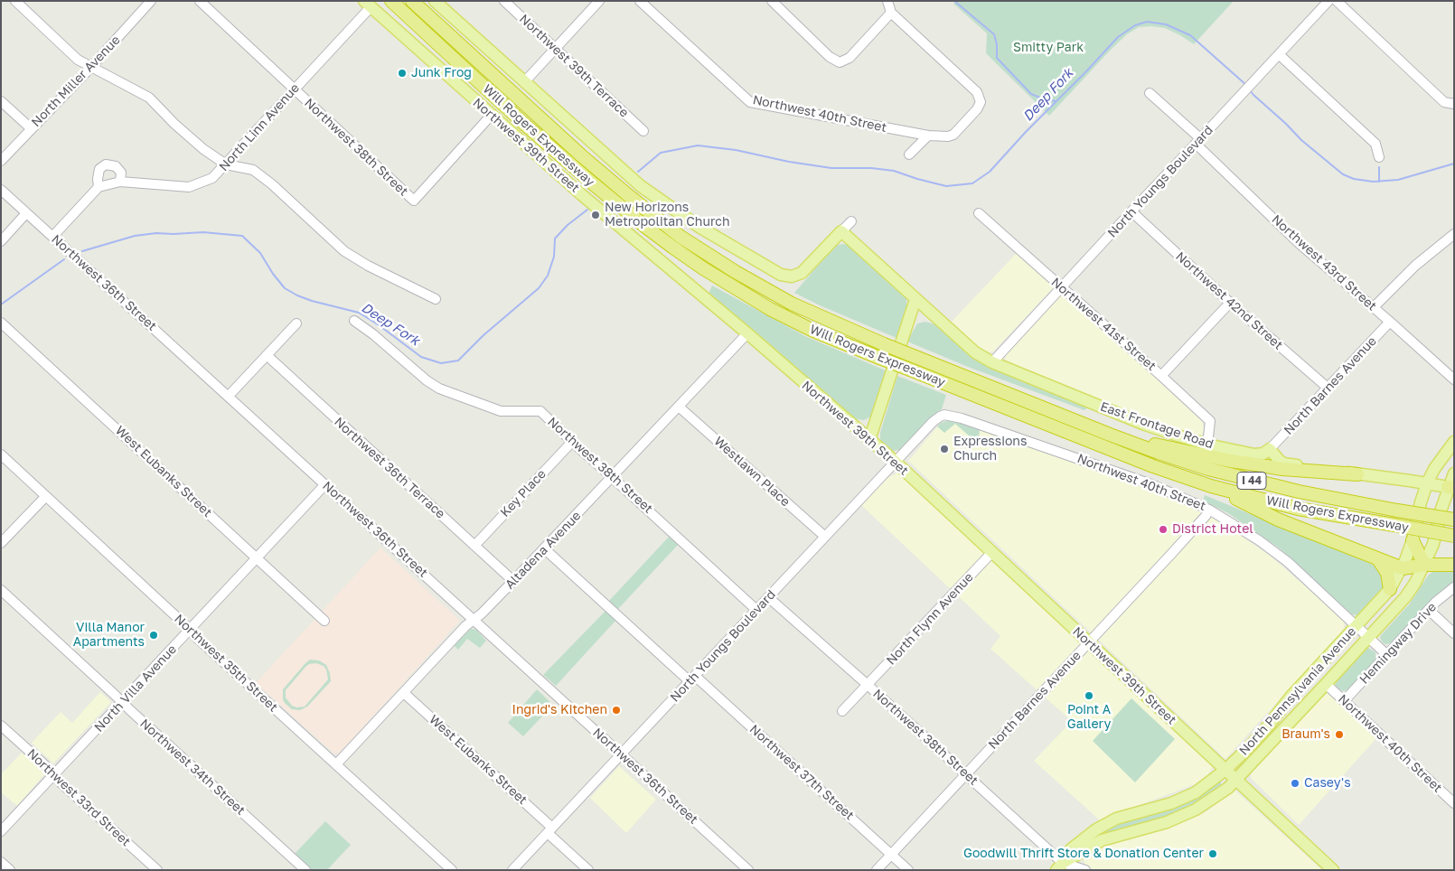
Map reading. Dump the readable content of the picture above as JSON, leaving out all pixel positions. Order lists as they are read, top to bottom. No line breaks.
{"streets":{"highway":["Will Rogers Expressway","I 44"],"main road":["Northwest 39th Street","East Frontage Road","North Pennsylvania Avenue"],"street":["Northwest 39th Terrace","North Miller Avenue","Northwest 40th Street","North Linn Avenue","Northwest 38th Street","North Youngs Boulevard","Northwest 43rd Street","Northwest 36th Street","Northwest 42nd Street","Northwest 41st Street","North Barnes Avenue","Northwest 36th Terrace","West Eubanks Street","Westlawn Place","Key Place","Altadena Avenue","North Flynn Avenue","Hemingway Drive","Northwest 35th Street","North Villa Avenue","Northwest 34th Street","Northwest 37th Street","Northwest 33rd Street"]},"crossings":[["Northwest 40th Street","North Youngs Boulevard"],["Northwest 40th Street","North Barnes Avenue"],["Northwest 40th Street","Hemingway Drive"],["Northwest 40th Street","North Pennsylvania Avenue"],["North Linn Avenue","Northwest 39th Street"],["North Linn Avenue","Northwest 38th Street"],["Northwest 39th Street","Northwest 38th Street"],["Northwest 39th Street","North Youngs Boulevard"],["Northwest 39th Street","North Barnes Avenue"],["Northwest 39th Street","Altadena Avenue"],["Northwest 39th Street","North Flynn Avenue"],["Northwest 39th Street","North Pennsylvania Avenue"],["Northwest 38th Street","North Youngs Boulevard"],["Northwest 38th Street","North Barnes Avenue"],["Northwest 38th Street","Key Place"],["Northwest 38th Street","Altadena Avenue"],["Northwest 38th Street","North Flynn Avenue"],["Northwest 38th Street","North Pennsylvania Avenue"],["North Youngs Boulevard","Northwest 43rd Street"],["North Youngs Boulevard","Northwest 36th Street"],["North Youngs Boulevard","Northwest 42nd Street"],["North Youngs Boulevard","Northwest 41st Street"],["North Youngs Boulevard","East Frontage Road"],["North Youngs Boulevard","West Eubanks Street"],["North Youngs Boulevard","Westlawn Place"],["North Youngs Boulevard","Northwest 37th Street"],["Northwest 43rd Street","North Barnes Avenue"],["Northwest 36th Street","Altadena Avenue"],["Northwest 36th Street","North Villa Avenue"],["Northwest 42nd Street","North Barnes Avenue"],["Northwest 41st Street","East Frontage Road"],["North Barnes Avenue","East Frontage Road"],["North Barnes Avenue","Northwest 37th Street"],["Northwest 36th Terrace","Key Place"],["Northwest 36th Terrace","Altadena Avenue"],["West Eubanks Street","Altadena Avenue"],["West Eubanks Street","North Villa Avenue"],["Westlawn Place","Altadena Avenue"],["Altadena Avenue","Northwest 35th Street"],["Altadena Avenue","Northwest 37th Street"],["Northwest 35th Street","North Villa Avenue"],["North Villa Avenue","Northwest 34th Street"],["North Villa Avenue","Northwest 33rd Street"]],"water":["Deep Fork"],"parks":["Smitty Park"],"places":["Junk Frog","New Horizons Metropolitan Church","Expressions Church","District Hotel","Villa Manor Apartments","Point A Gallery","Ingrid's Kitchen","Braum's","Casey's","Goodwill Thrift Store & Donation Center"]}
